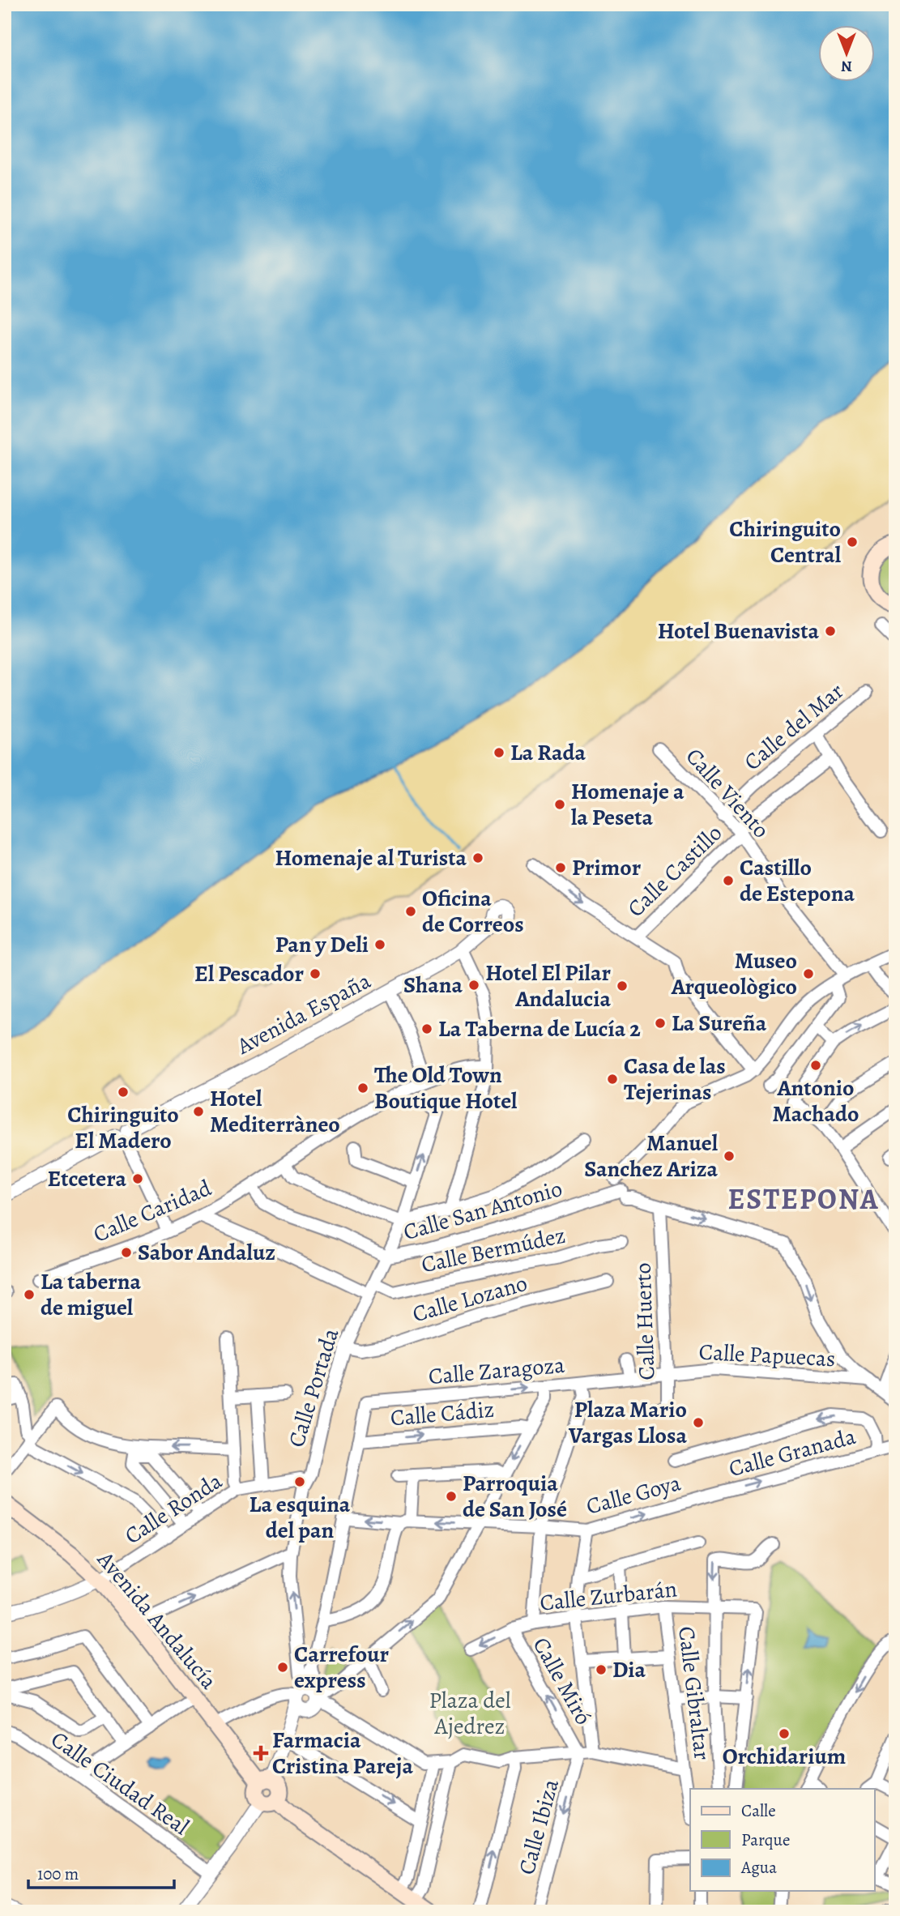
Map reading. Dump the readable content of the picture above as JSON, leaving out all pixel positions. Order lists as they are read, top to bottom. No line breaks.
{"streets":{"main road":["Avenida Andalucía"],"street":["Calle del Mar","Calle Viento","Calle Castillo","Avenida España","Calle San Antonio","Calle Caridad","Calle Bermúdez","Calle Lozano","Calle Huerto","Calle Papuecas","Calle Zaragoza","Calle Portada","Calle Cádiz","Calle Granada","Calle Goya","Calle Ronda","Calle Zurbarán","Calle Miró","Calle Gibraltar","Calle Ciudad Real","Calle Ibiza"]},"crossings":[["Calle del Mar","Calle Viento"],["Calle Viento","Calle Castillo"],["Calle San Antonio","Calle Huerto"],["Calle San Antonio","Calle Portada"],["Calle Caridad","Calle Bermúdez"],["Calle Bermúdez","Calle Portada"],["Calle Lozano","Calle Portada"],["Calle Huerto","Calle Papuecas"],["Calle Papuecas","Calle Zaragoza"],["Calle Zaragoza","Calle Cádiz"],["Calle Portada","Calle Ronda"],["Calle Granada","Calle Goya"],["Calle Ronda","Avenida Andalucía"],["Calle Zurbarán","Calle Miró"],["Calle Zurbarán","Calle Gibraltar"],["Calle Miró","Calle Ibiza"]],"one_way":["Calle Granada"],"districts":["ESTEPONA"],"parks":["Plaza del Ajedrez"],"places":{"other":["Chiringuito Central","Hotel Buenavista","La Rada","Homenaje a la Peseta","Homenaje al Turista","Primor","Castillo de Estepona","Oficina de Correos","Pan y Deli","El Pescador","Museo Arqueològico","Shana","Hotel El Pilar Andalucia","La Sureña","La Taberna de Lucía 2","Antonio Machado","Casa de las Tejerinas","The Old Town Boutique Hotel","Chiringuito El Madero","Hotel Mediterràneo","Manuel Sanchez Ariza","Etcetera","Sabor Andaluz","La taberna de miguel","Plaza Mario Vargas Llosa","La esquina del pan","Parroquia de San José","Carrefour express","Dia","Orchidarium"],"health":["Farmacia Cristina Pareja"]},"legend":["Calle","Parque","Agua"],"scale_bar":"100 m","north":"bottom"}
